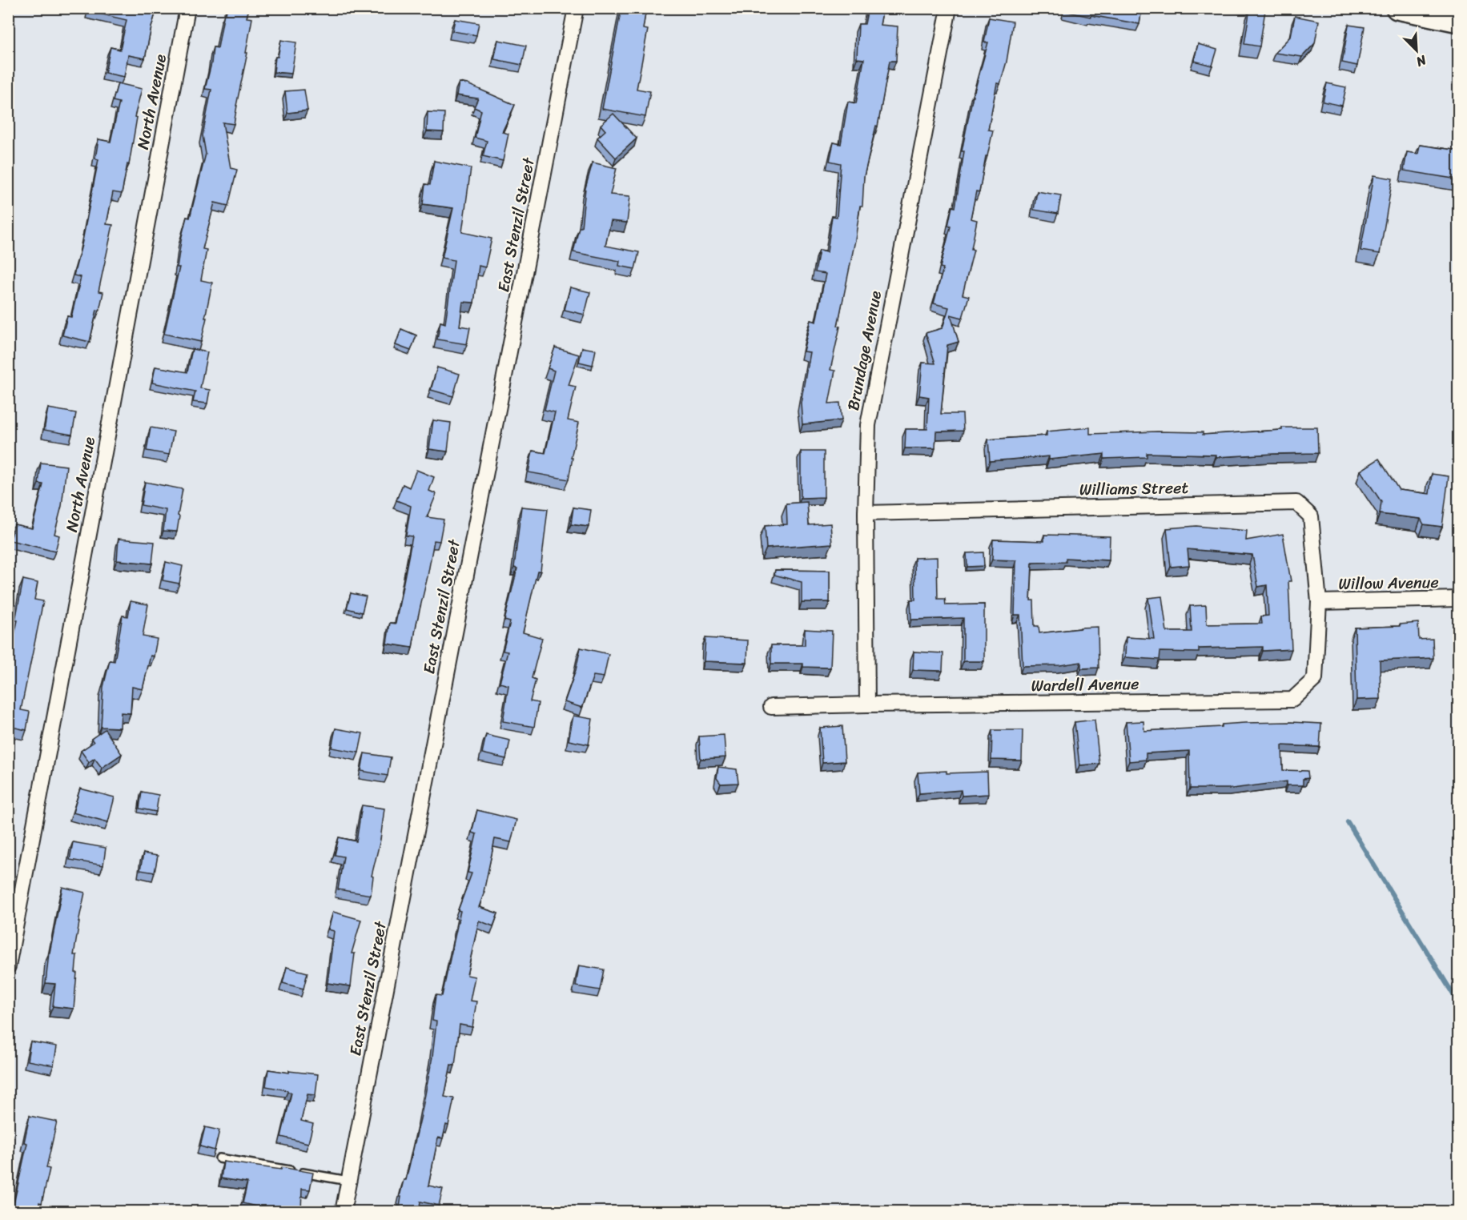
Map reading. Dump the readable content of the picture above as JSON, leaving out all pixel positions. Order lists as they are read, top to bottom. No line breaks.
{"streets":{"street":["North Avenue","East Stenzil Street","Brundage Avenue","Williams Street","Willow Avenue","Wardell Avenue"]},"crossings":[["Brundage Avenue","Williams Street"],["Brundage Avenue","Wardell Avenue"],["Williams Street","Willow Avenue"],["Williams Street","Wardell Avenue"],["Willow Avenue","Wardell Avenue"]],"north":"bottom right"}
